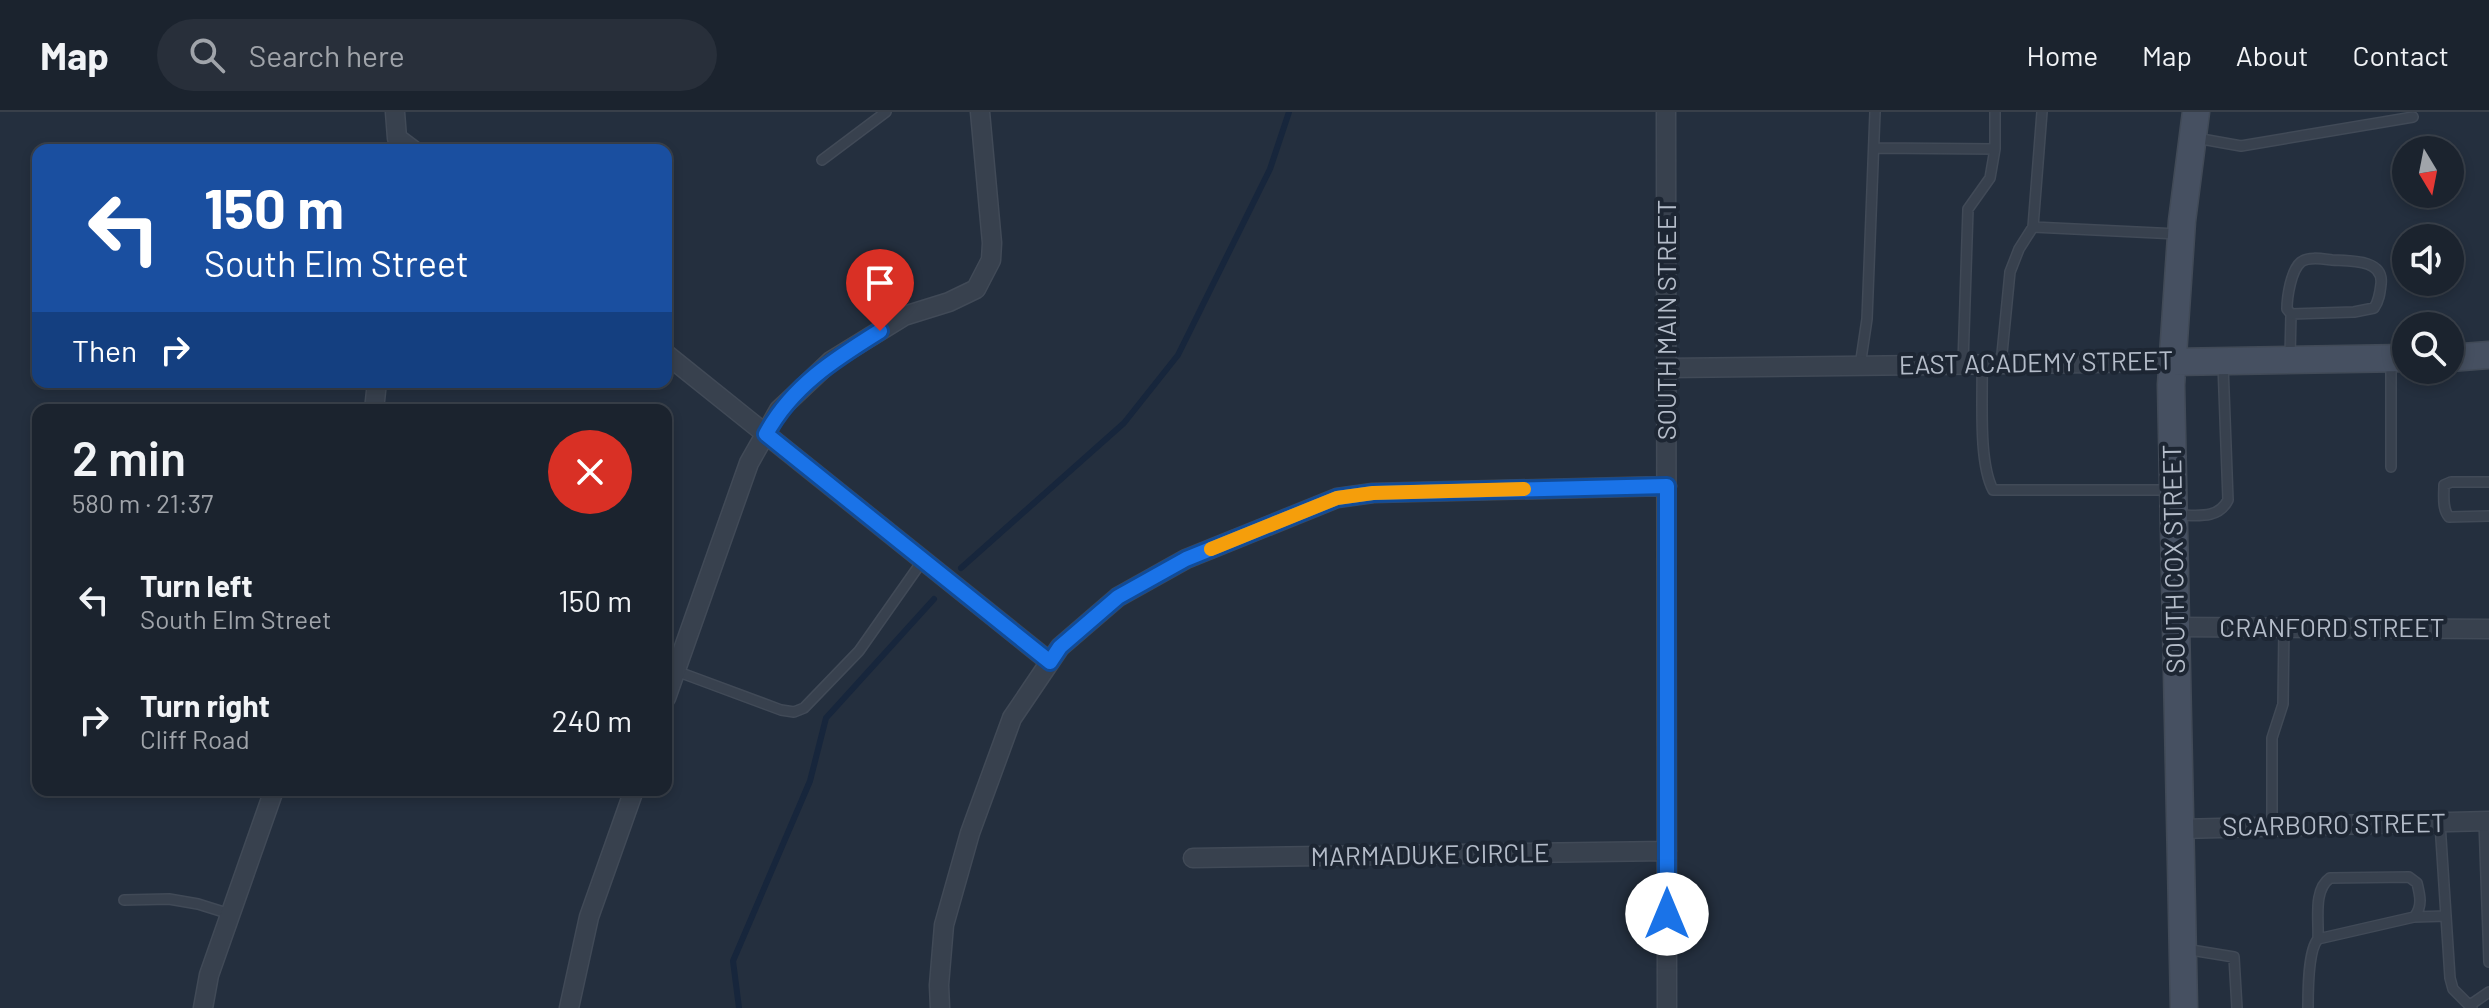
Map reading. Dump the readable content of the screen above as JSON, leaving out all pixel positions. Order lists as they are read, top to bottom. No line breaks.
{"streets":{"main road":["EAST ACADEMY STREET","SOUTH COX STREET"],"street":["SOUTH MAIN STREET","CRANFORD STREET","SCARBORO STREET","MARMADUKE CIRCLE"]},"crossings":[["SOUTH MAIN STREET","EAST ACADEMY STREET"],["SOUTH MAIN STREET","MARMADUKE CIRCLE"],["EAST ACADEMY STREET","SOUTH COX STREET"],["SOUTH COX STREET","CRANFORD STREET"],["SOUTH COX STREET","SCARBORO STREET"]],"north":"bottom","page":{"header":"Map","search":"Search here","nav":["Home","Map","About","Contact"],"turn":["150 m","South Elm Street"],"then":"Then","heading":["2 min","580 m · 21:37"],"list":[{"name":"Turn left","note":"South Elm Street","value":"150 m"},{"name":"Turn right","note":"Cliff Road","value":"240 m"}]}}
